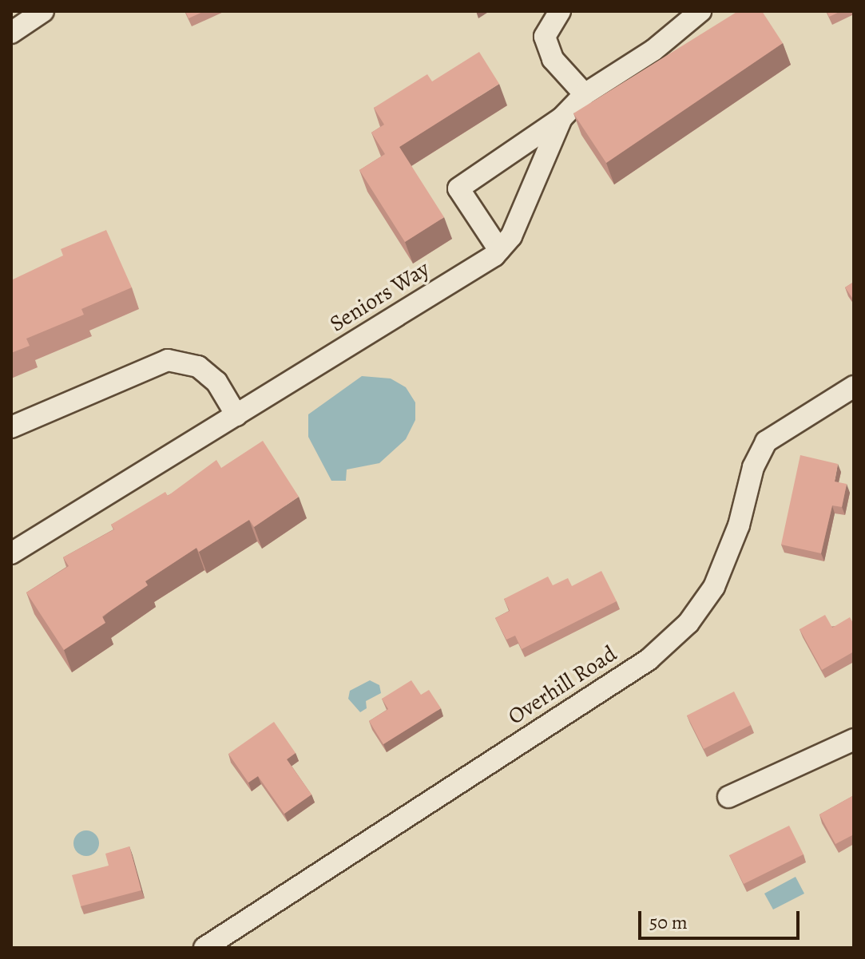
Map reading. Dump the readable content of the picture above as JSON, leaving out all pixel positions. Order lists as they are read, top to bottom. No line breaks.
{"streets":{"street":["Seniors Way","Overhill Road"]},"scale_bar":"50 m"}
